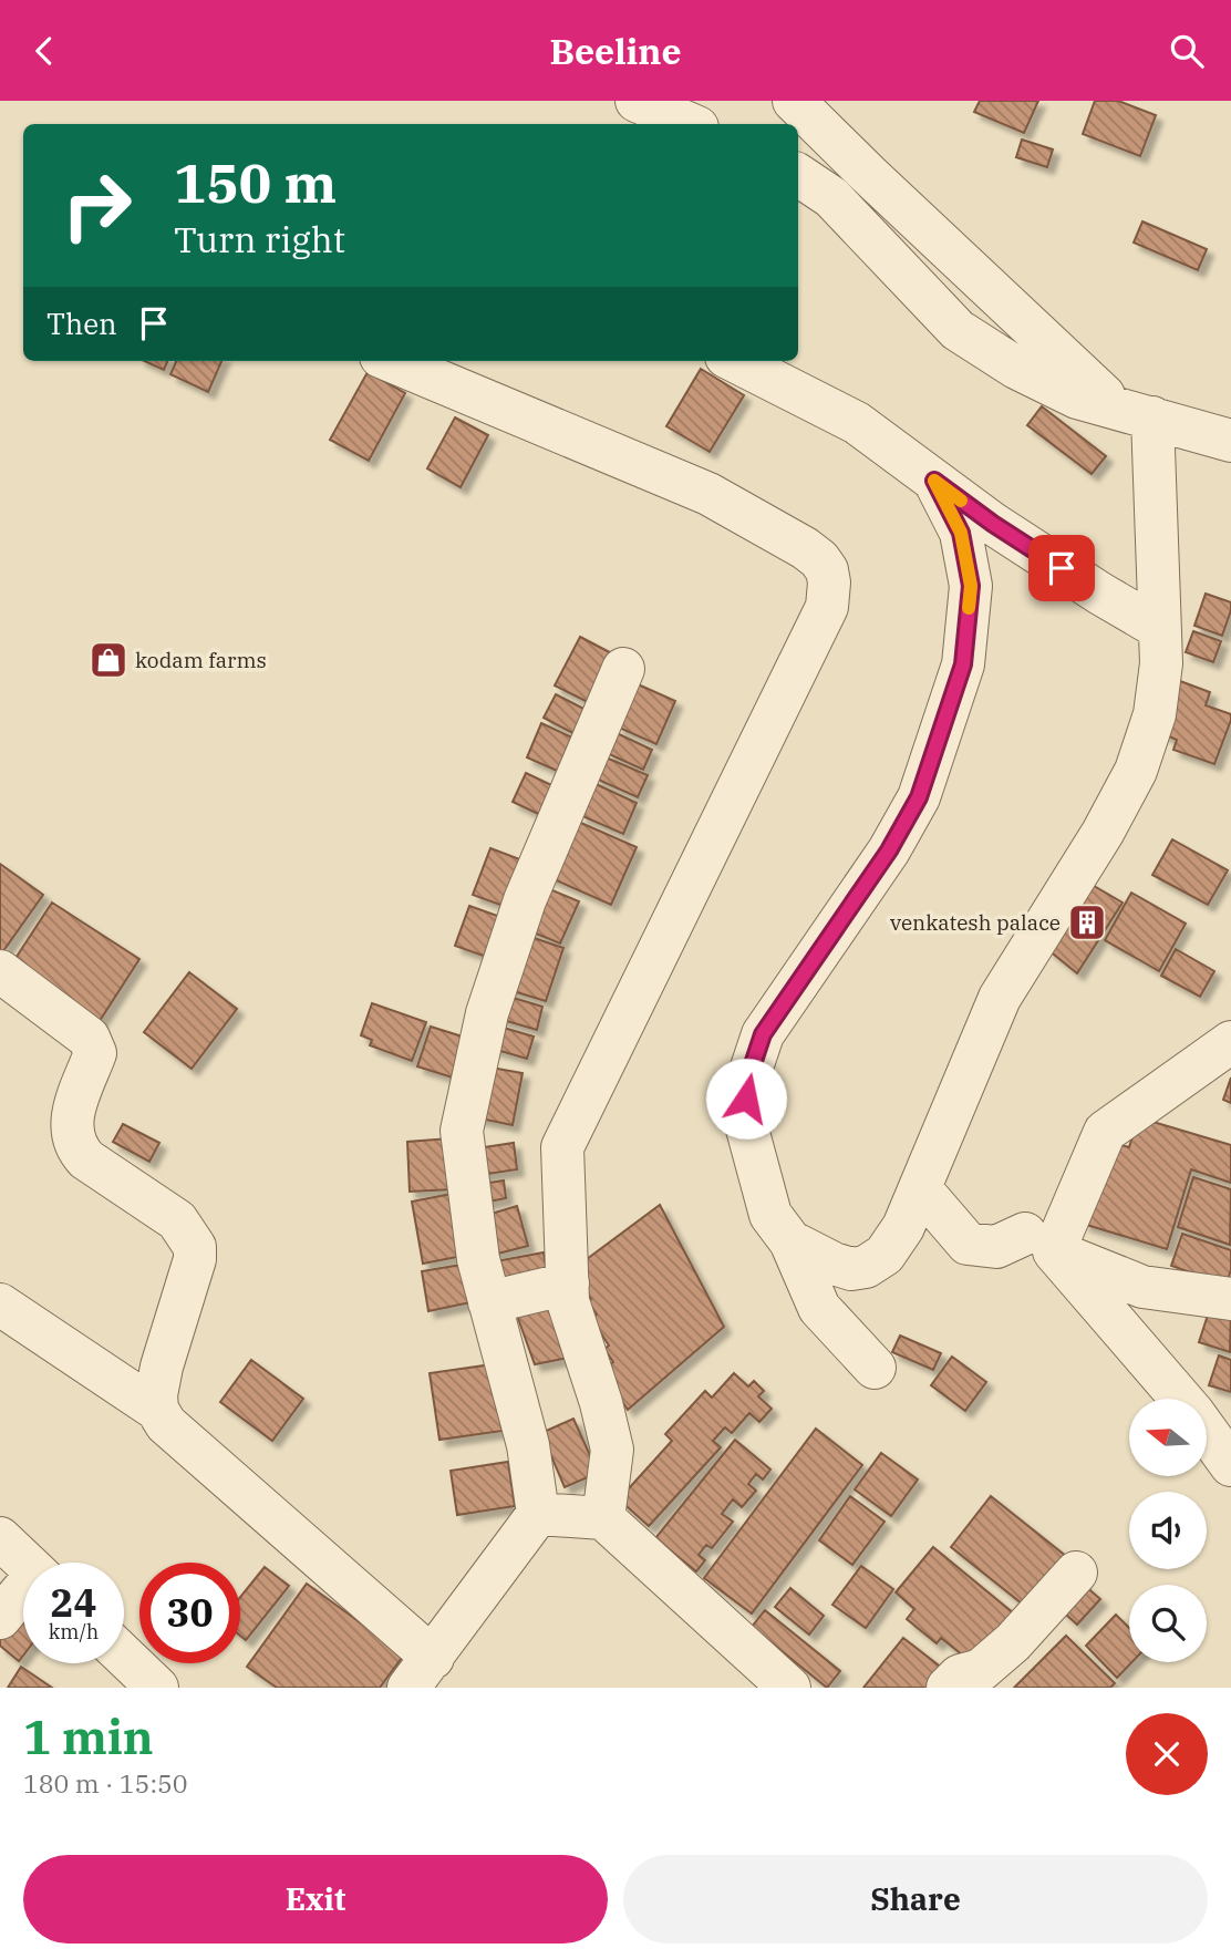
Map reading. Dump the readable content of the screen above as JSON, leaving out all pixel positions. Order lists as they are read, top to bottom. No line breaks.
{"places":{"shop":["kodam farms"],"building":["venkatesh palace"]},"north":"left","page":{"header":"Beeline","turn":["150 m","Turn right"],"then":"Then","speed":"24 km/h","limit":"30","heading":["1 min","180 m · 15:50"],"buttons":["Exit","Share"]}}
